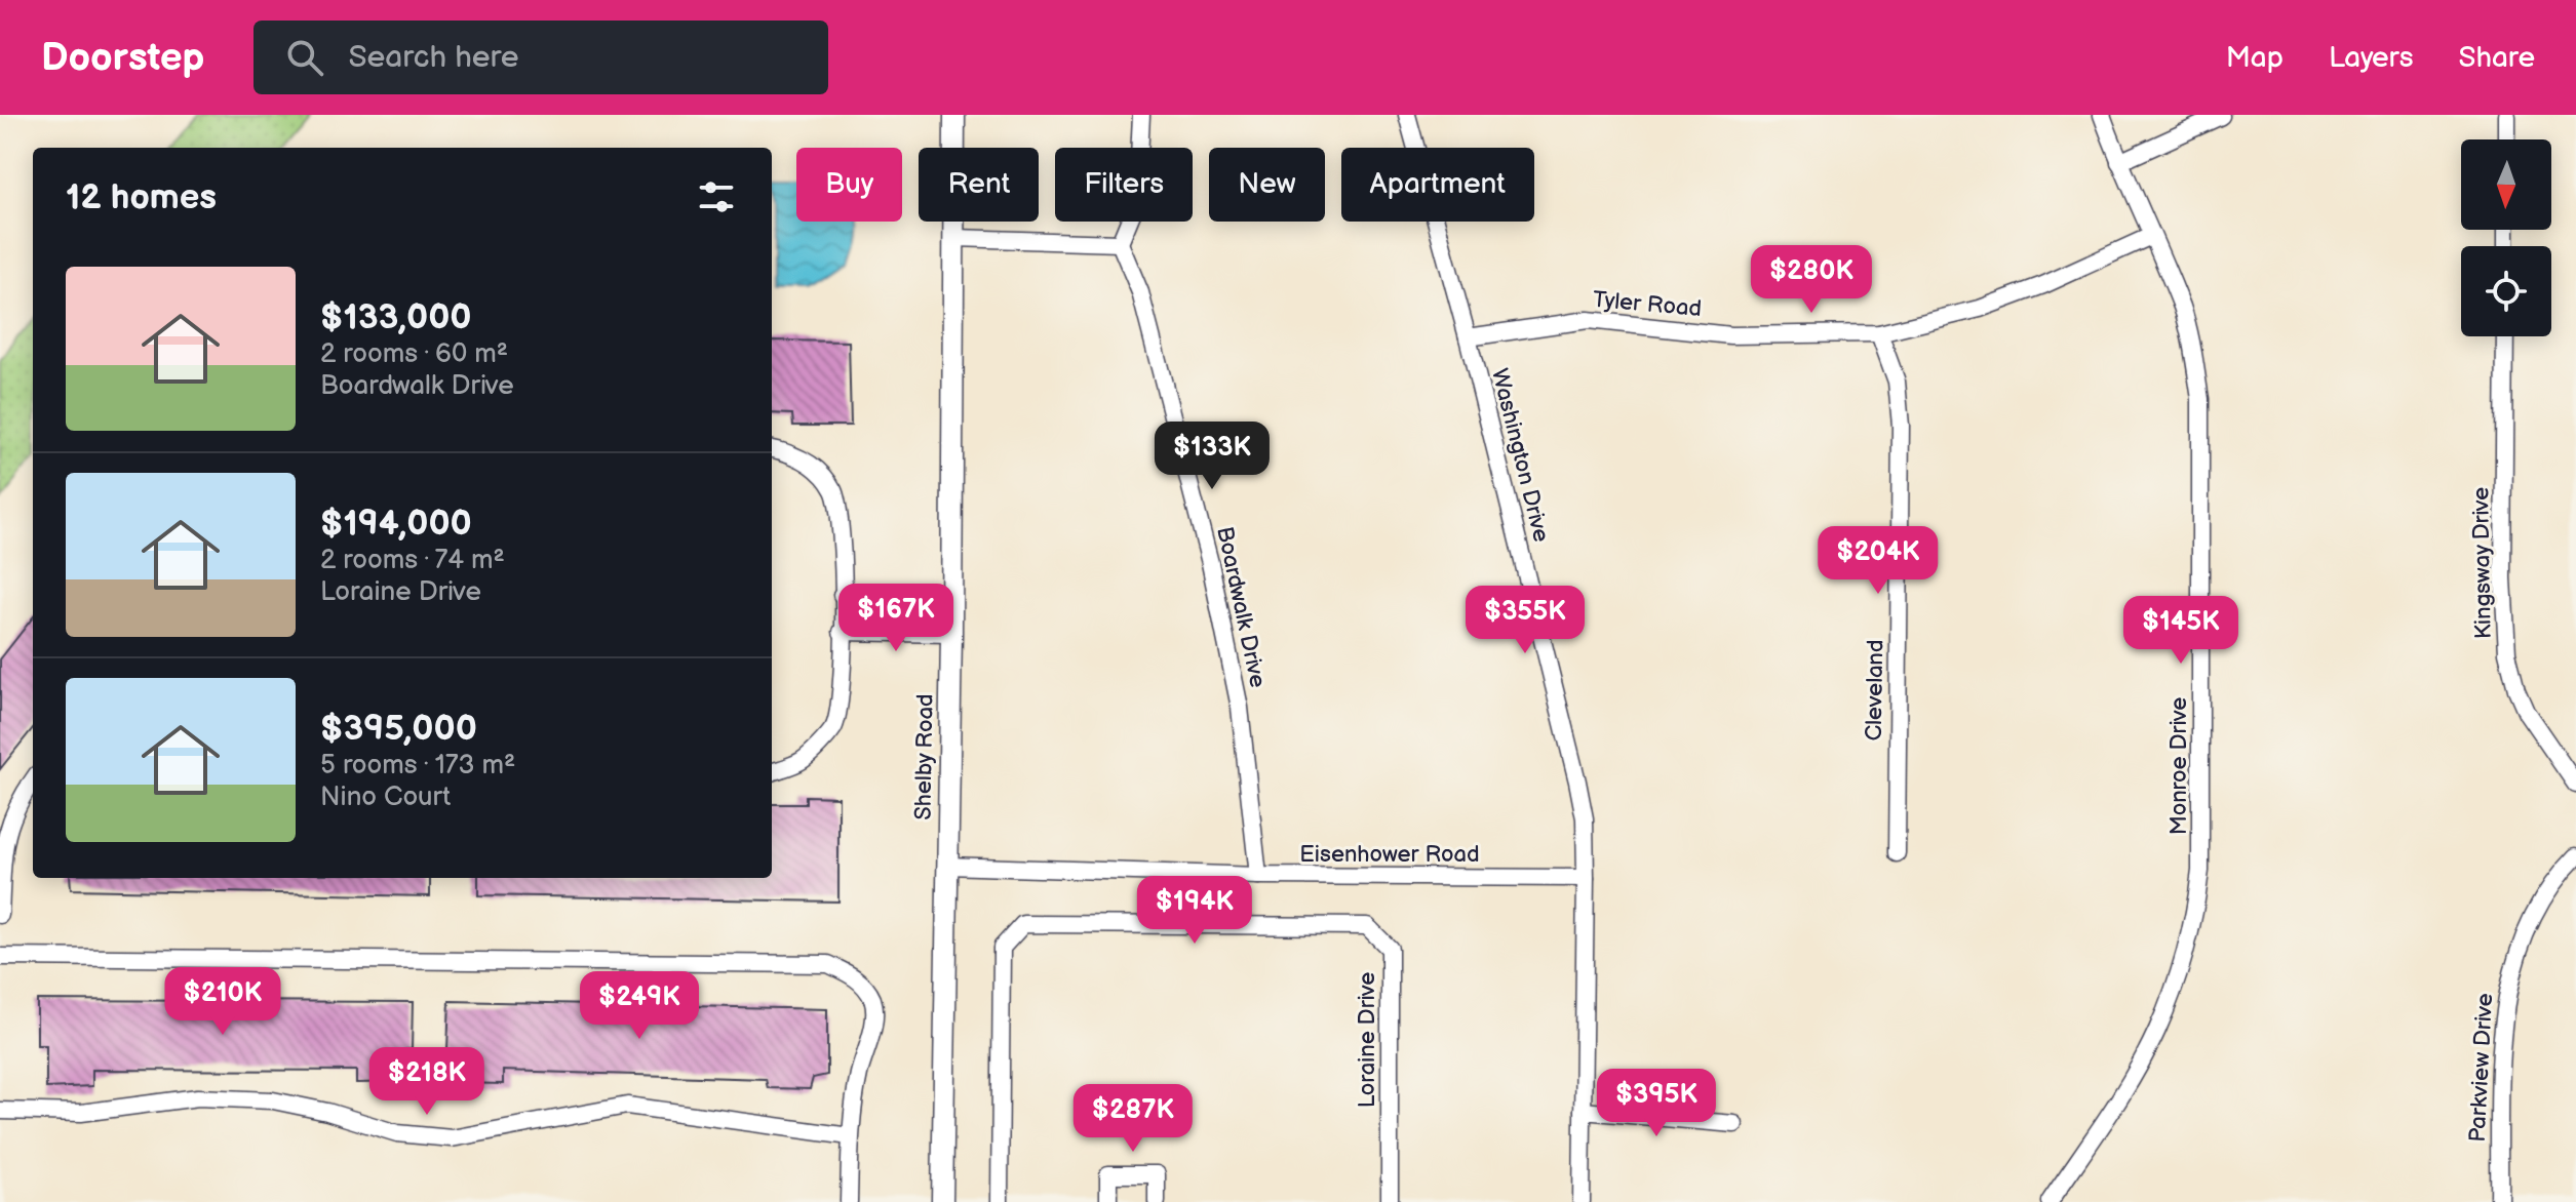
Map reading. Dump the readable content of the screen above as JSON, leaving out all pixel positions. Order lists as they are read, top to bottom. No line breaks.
{"streets":{"street":["Tyler Road","Washington Drive","Kingsway Drive","Boardwalk Drive","Cleveland","Shelby Road","Monroe Drive","Eisenhower Road","Loraine Drive","Parkview Drive"]},"crossings":[["Tyler Road","Washington Drive"],["Tyler Road","Cleveland"],["Tyler Road","Monroe Drive"],["Washington Drive","Eisenhower Road"],["Boardwalk Drive","Eisenhower Road"],["Shelby Road","Eisenhower Road"]],"north":"bottom","page":{"header":"Doorstep","search":"Search here","nav":["Map","Layers","Share"],"chip":["Buy","Rent","Filters","New","Apartment"],"heading":"12 homes","price":["$280K","$133K","$204K","$167K","$355K","$145K","$194K","$210K","$249K","$218K","$395K","$287K"],"list":[{"name":"$133,000","note":"2 rooms · 60 m² · Boardwalk Drive"},{"name":"$194,000","note":"2 rooms · 74 m² · Loraine Drive"},{"name":"$395,000","note":"5 rooms · 173 m² · Nino Court"}]}}
